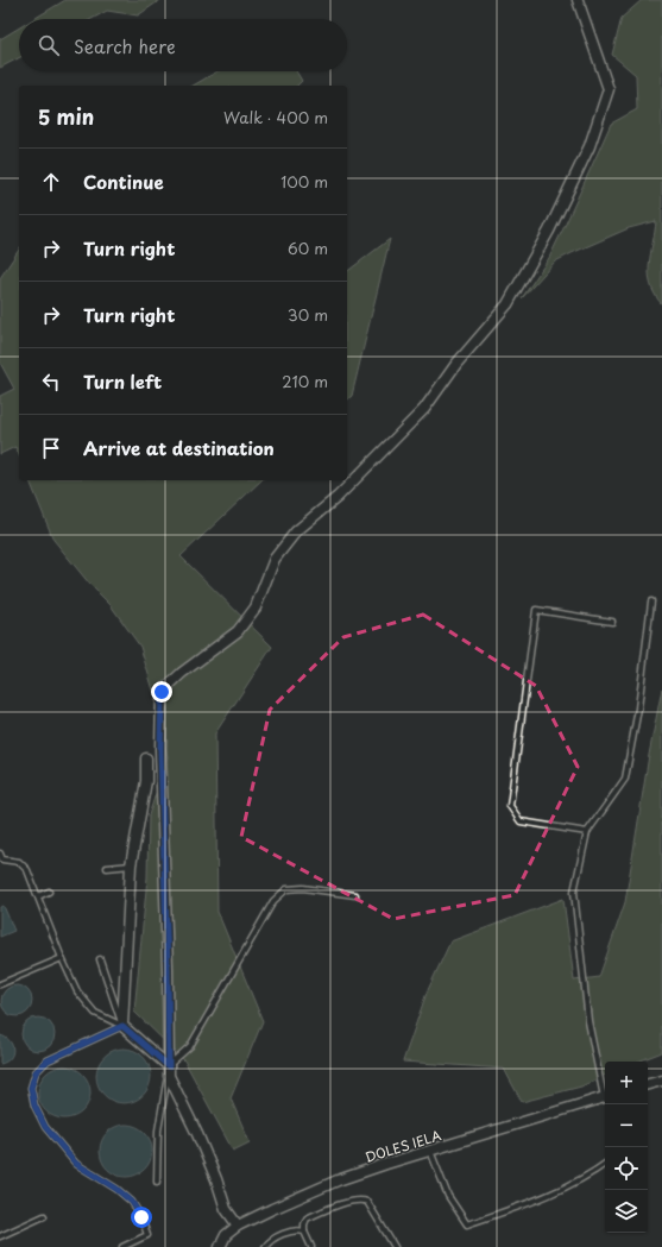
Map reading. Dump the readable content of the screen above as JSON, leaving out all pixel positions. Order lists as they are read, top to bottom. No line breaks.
{"streets":{"street":["DOLES IELA"]},"page":{"search":"Search here","heading":["5 min","Walk · 400 m"],"list":[["Continue","100 m"],["Turn right","60 m"],["Turn right","30 m"],["Turn left","210 m"],"Arrive at destination"],"map_buttons":["+","−"]}}
